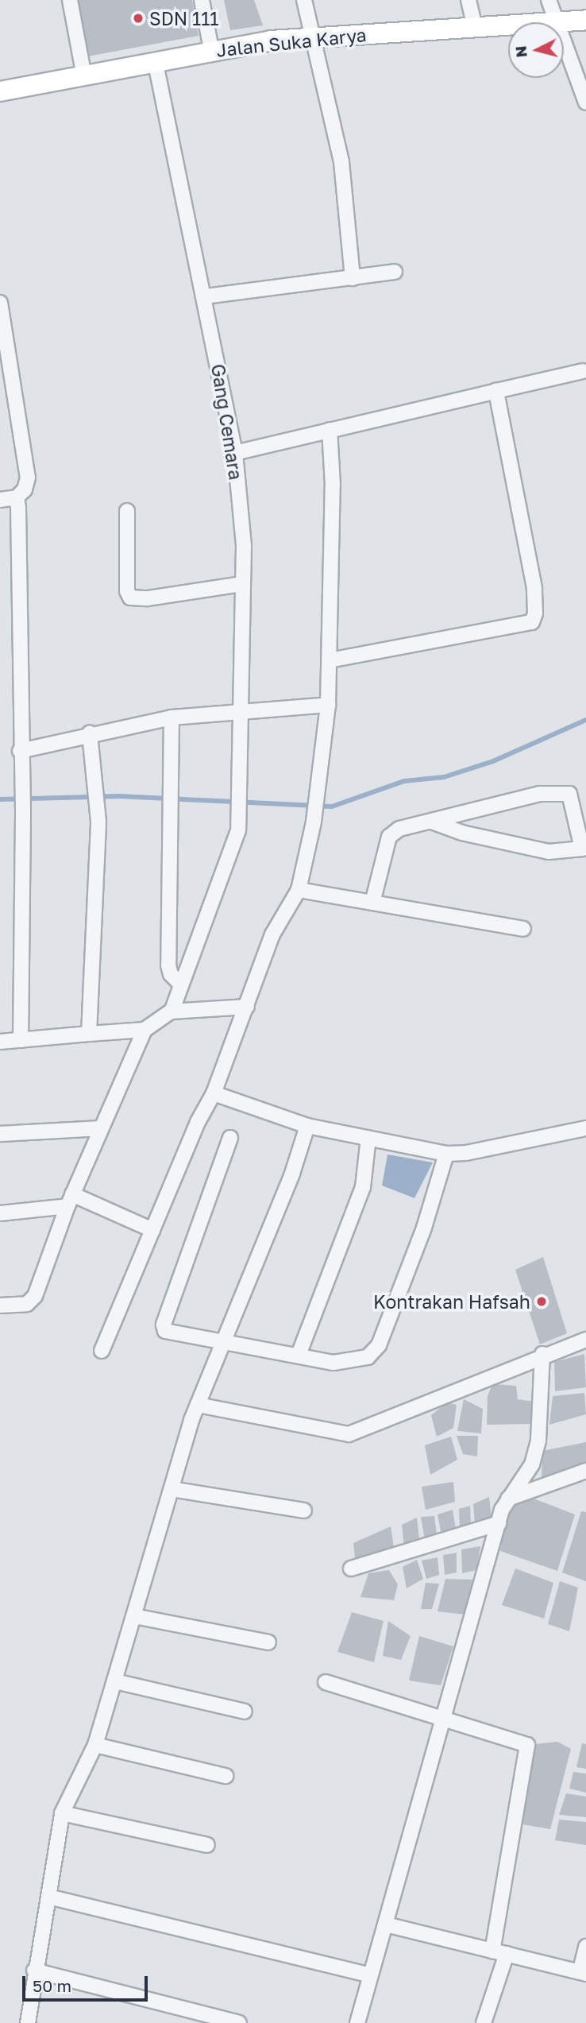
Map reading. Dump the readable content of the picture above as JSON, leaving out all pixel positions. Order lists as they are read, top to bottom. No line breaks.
{"streets":{"main road":["Jalan Suka Karya"],"street":["Gang Cemara"]},"crossings":[["Jalan Suka Karya","Gang Cemara"]],"places":["SDN 111","Kontrakan Hafsah"],"scale_bar":"50 m","north":"left"}
